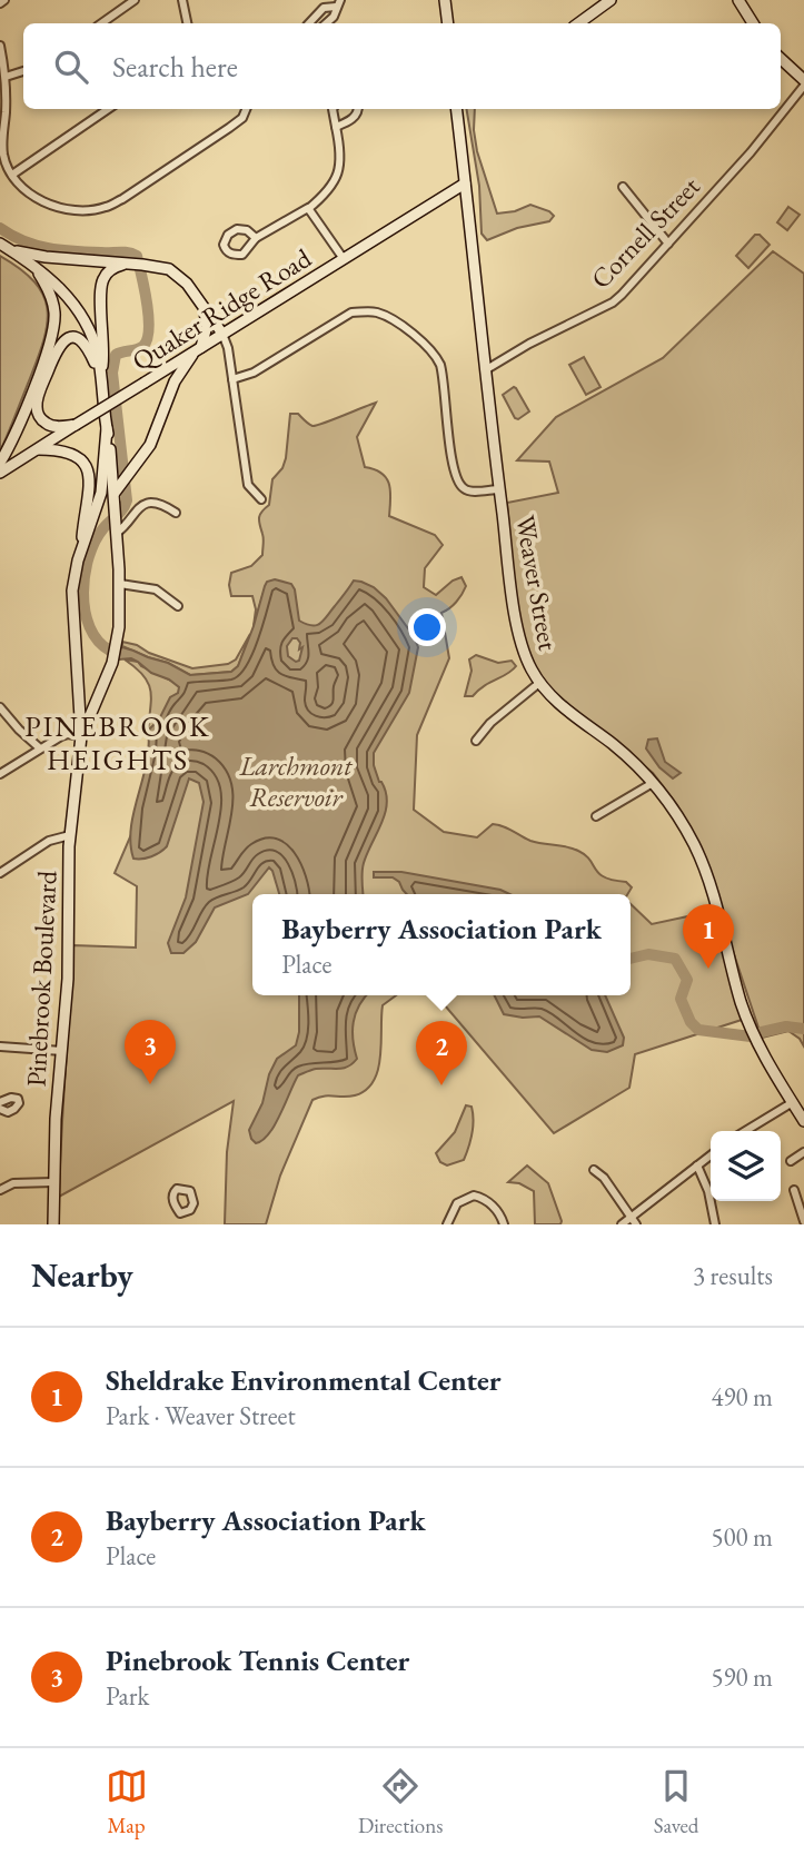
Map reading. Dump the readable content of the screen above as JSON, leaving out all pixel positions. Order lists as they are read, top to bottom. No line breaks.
{"streets":{"street":["Cornell Street","Quaker Ridge Road","Weaver Street","Pinebrook Boulevard"]},"crossings":[["Cornell Street","Weaver Street"],["Quaker Ridge Road","Weaver Street"]],"districts":["PINEBROOK HEIGHTS"],"parks":["Larchmont Reservoir"],"page":{"search":"Search here","popup":["Bayberry Association Park","Place"],"pins":["1","3","2"],"heading":["Nearby","3 results"],"list":[{"mark":"1","name":"Sheldrake Environmental Center","note":"Park · Weaver Street","value":"490 m"},{"mark":"2","name":"Bayberry Association Park","note":"Place","value":"500 m"},{"mark":"3","name":"Pinebrook Tennis Center","note":"Park","value":"590 m"}],"nav":["Map","Directions","Saved"]}}
